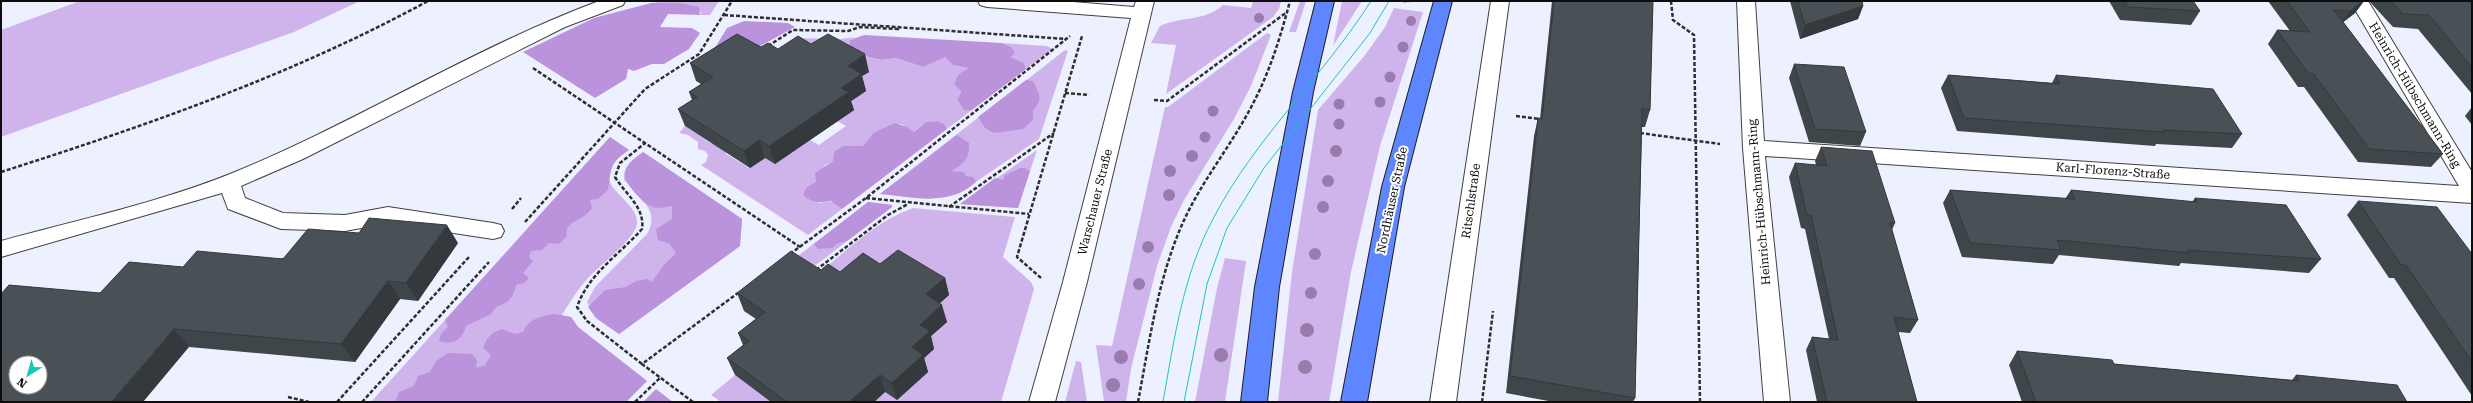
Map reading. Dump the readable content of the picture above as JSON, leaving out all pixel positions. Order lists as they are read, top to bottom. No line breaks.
{"streets":{"main road":["Nordhäuser Straße"],"street":["Heinrich-Hübschmann-Ring","Karl-Florenz-Straße","Ritschlstraße","Warschauer Straße"]},"crossings":[["Heinrich-Hübschmann-Ring","Karl-Florenz-Straße"]],"north":"bottom left"}
